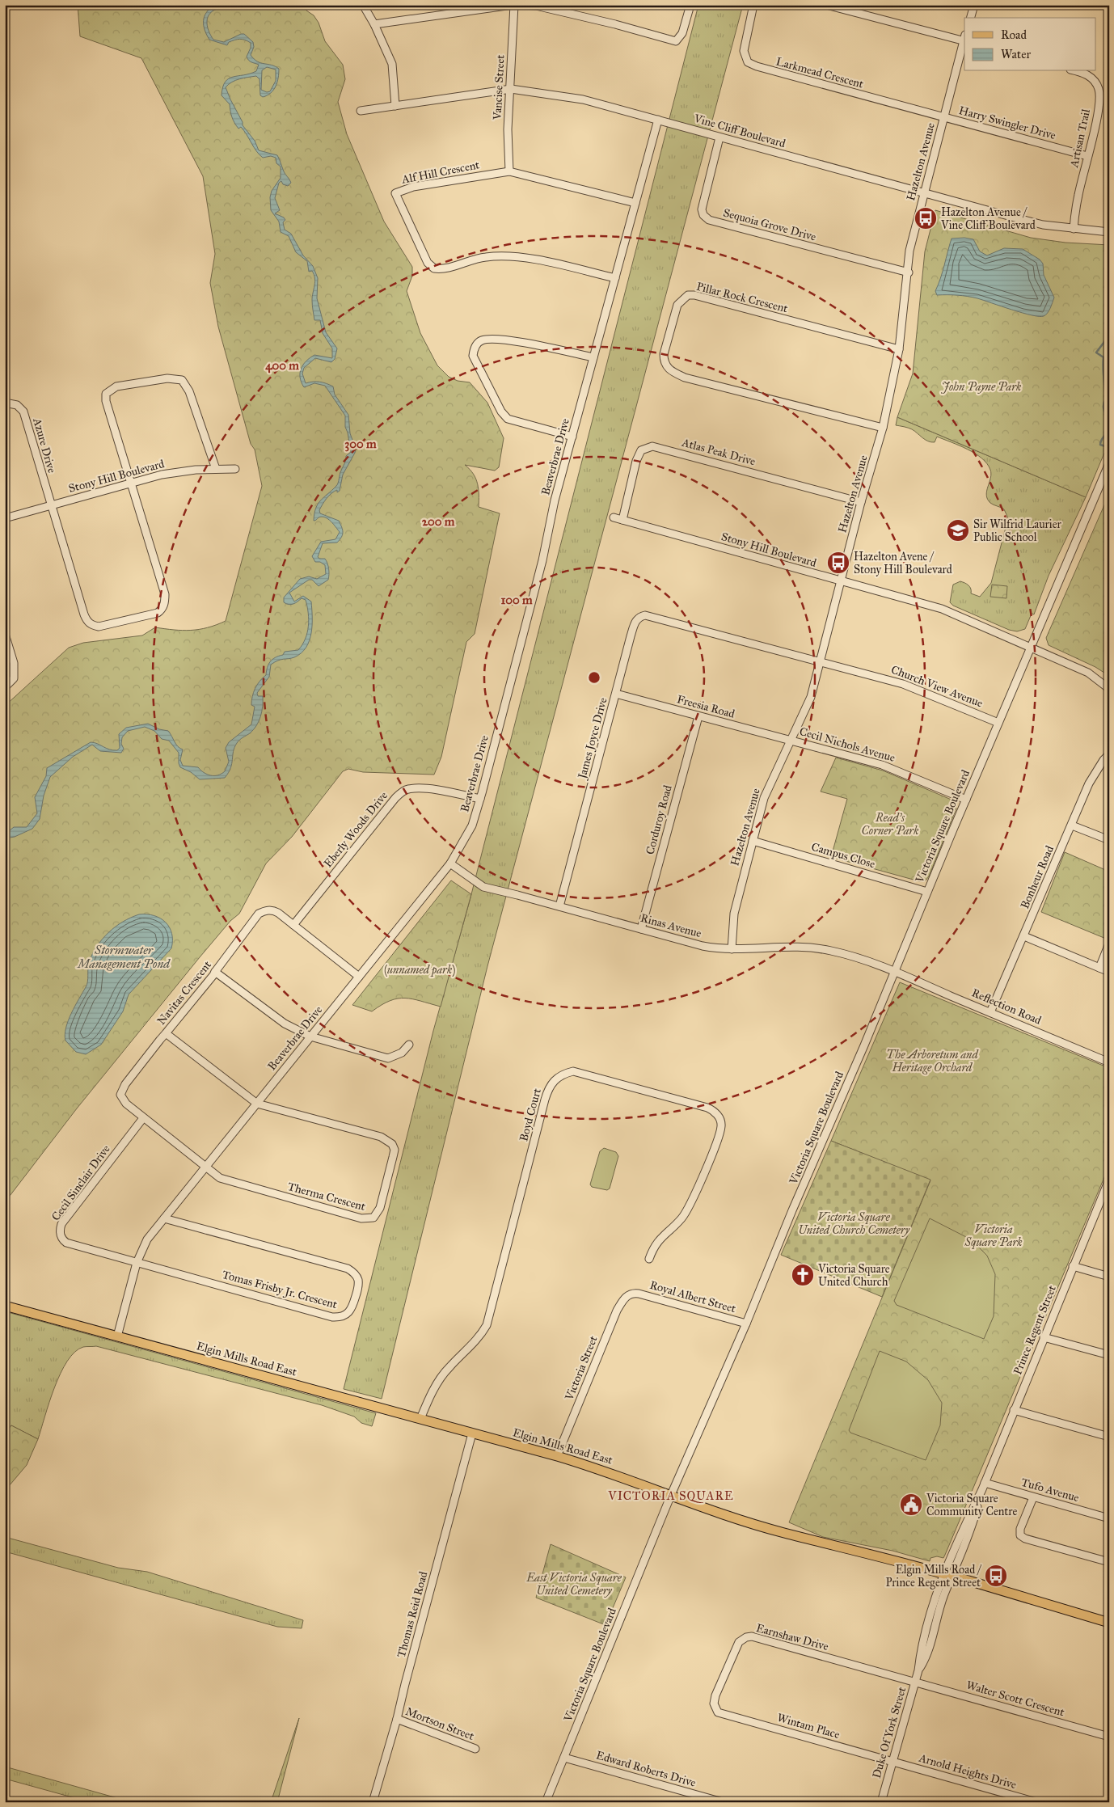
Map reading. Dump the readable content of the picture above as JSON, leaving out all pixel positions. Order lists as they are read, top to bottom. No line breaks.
{"streets":{"main road":["Elgin Mills Road East"],"street":["Larkmead Crescent","Vancise Street","Harry Swingler Drive","Vine Cliff Boulevard","Artisan Trail","Hazelton Avenue","Alf Hill Crescent","Sequoia Grove Drive","Pillar Rock Crescent","Azure Drive","Atlas Peak Drive","Beaverbrae Drive","Stony Hill Boulevard","Church View Avenue","Freesia Road","James Joyce Drive","Cecil Nichols Avenue","Corduroy Road","Victoria Square Boulevard","Eberly Woods Drive","Campus Close","Bonheur Road","Rinas Avenue","Navitas Crescent","Reflection Road","Boyd Court","Cecil Sinclair Drive","Therma Crescent","Tomas Frisby Jr. Crescent","Royal Albert Street","Prince Regent Street","Victoria Street","Tufo Avenue","Thomas Reid Road","Earnshaw Drive","Walter Scott Crescent","Mortson Street","Wintam Place","Duke Of York Street","Edward Roberts Drive","Arnold Heights Drive"]},"crossings":[["Larkmead Crescent","Harry Swingler Drive"],["Larkmead Crescent","Hazelton Avenue"],["Vancise Street","Vine Cliff Boulevard"],["Vancise Street","Alf Hill Crescent"],["Harry Swingler Drive","Artisan Trail"],["Harry Swingler Drive","Hazelton Avenue"],["Vine Cliff Boulevard","Artisan Trail"],["Vine Cliff Boulevard","Hazelton Avenue"],["Vine Cliff Boulevard","Sequoia Grove Drive"],["Vine Cliff Boulevard","Beaverbrae Drive"],["Hazelton Avenue","Sequoia Grove Drive"],["Hazelton Avenue","Pillar Rock Crescent"],["Hazelton Avenue","Atlas Peak Drive"],["Hazelton Avenue","Stony Hill Boulevard"],["Hazelton Avenue","Church View Avenue"],["Hazelton Avenue","Freesia Road"],["Hazelton Avenue","James Joyce Drive"],["Hazelton Avenue","Cecil Nichols Avenue"],["Hazelton Avenue","Campus Close"],["Hazelton Avenue","Rinas Avenue"],["Alf Hill Crescent","Beaverbrae Drive"],["Azure Drive","Stony Hill Boulevard"],["Atlas Peak Drive","Stony Hill Boulevard"],["Beaverbrae Drive","Eberly Woods Drive"],["Beaverbrae Drive","Rinas Avenue"],["Beaverbrae Drive","Navitas Crescent"],["Beaverbrae Drive","Cecil Sinclair Drive"],["Beaverbrae Drive","Therma Crescent"],["Beaverbrae Drive","Tomas Frisby Jr. Crescent"],["Beaverbrae Drive","Elgin Mills Road East"],["Stony Hill Boulevard","Victoria Square Boulevard"],["Church View Avenue","James Joyce Drive"],["Church View Avenue","Victoria Square Boulevard"],["Freesia Road","James Joyce Drive"],["Freesia Road","Cecil Nichols Avenue"],["Freesia Road","Corduroy Road"],["James Joyce Drive","Rinas Avenue"],["Cecil Nichols Avenue","Victoria Square Boulevard"],["Corduroy Road","Rinas Avenue"],["Victoria Square Boulevard","Campus Close"],["Victoria Square Boulevard","Rinas Avenue"],["Victoria Square Boulevard","Reflection Road"],["Victoria Square Boulevard","Royal Albert Street"],["Victoria Square Boulevard","Elgin Mills Road East"],["Victoria Square Boulevard","Edward Roberts Drive"],["Eberly Woods Drive","Navitas Crescent"],["Bonheur Road","Reflection Road"],["Rinas Avenue","Reflection Road"],["Navitas Crescent","Cecil Sinclair Drive"],["Navitas Crescent","Therma Crescent"],["Boyd Court","Elgin Mills Road East"],["Cecil Sinclair Drive","Tomas Frisby Jr. Crescent"],["Royal Albert Street","Victoria Street"],["Prince Regent Street","Elgin Mills Road East"],["Prince Regent Street","Tufo Avenue"],["Prince Regent Street","Duke Of York Street"],["Elgin Mills Road East","Victoria Street"],["Elgin Mills Road East","Thomas Reid Road"],["Elgin Mills Road East","Duke Of York Street"],["Thomas Reid Road","Mortson Street"],["Earnshaw Drive","Walter Scott Crescent"],["Earnshaw Drive","Wintam Place"],["Earnshaw Drive","Duke Of York Street"],["Walter Scott Crescent","Duke Of York Street"],["Wintam Place","Duke Of York Street"],["Wintam Place","Arnold Heights Drive"],["Duke Of York Street","Arnold Heights Drive"]],"districts":["VICTORIA SQUARE"],"water":["Stormwater Management Pond"],"parks":["John Payne Park","Read's Corner Park","(unnamed park)","The Arboretum and Heritage Orchard","Victoria Square United Church Cemetery","Victoria Square Park","East Victoria Square United Cemetery"],"places":{"bus stop":["Hazelton Avenue / Vine Cliff Boulevard","Hazelton Avene / Stony Hill Boulevard","Elgin Mills Road / Prince Regent Street"],"school or university":["Sir Wilfrid Laurier Public School"],"church":["Victoria Square United Church"],"public building":["Victoria Square Community Centre"]},"legend":["Road","Water"],"rings":["400 m","300 m","200 m","100 m"]}
